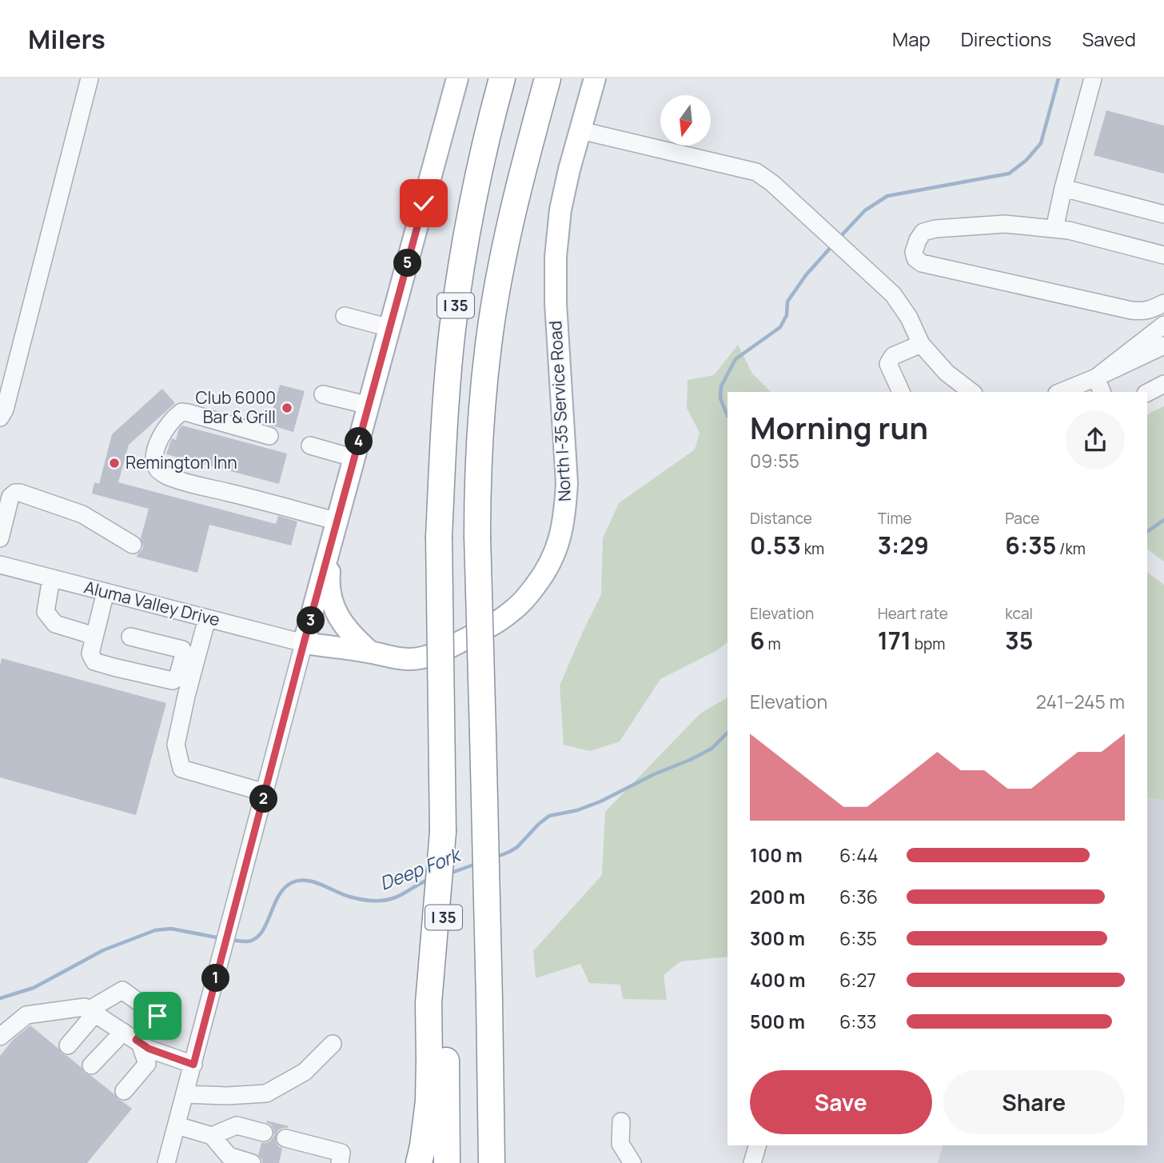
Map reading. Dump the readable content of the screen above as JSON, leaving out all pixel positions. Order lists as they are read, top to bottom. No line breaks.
{"streets":{"highway":["I 35"],"main road":["North I-35 Service Road"],"street":["Aluma Valley Drive"]},"crossings":[["North I-35 Service Road","Aluma Valley Drive"]],"water":["Deep Fork"],"places":["Club 6000 Bar & Grill","Remington Inn"],"north":"bottom","page":{"header":"Milers","nav":["Map","Directions","Saved"],"pins":["5","4","3","2","1"],"heading":["Morning run","09:55"],"stats":[["Distance","0.53 km"],["Time","3:29"],["Pace","6:35 /km"],["Elevation","6 m"],["Heart rate","171 bpm"],["kcal","35"]],"chart":["Elevation","241–245 m"],"list":[{"name":"100 m","note":"6:44"},{"name":"200 m","note":"6:36"},{"name":"300 m","note":"6:35"},{"name":"400 m","note":"6:27"},{"name":"500 m","note":"6:33"}],"buttons":["Save","Share"]}}
